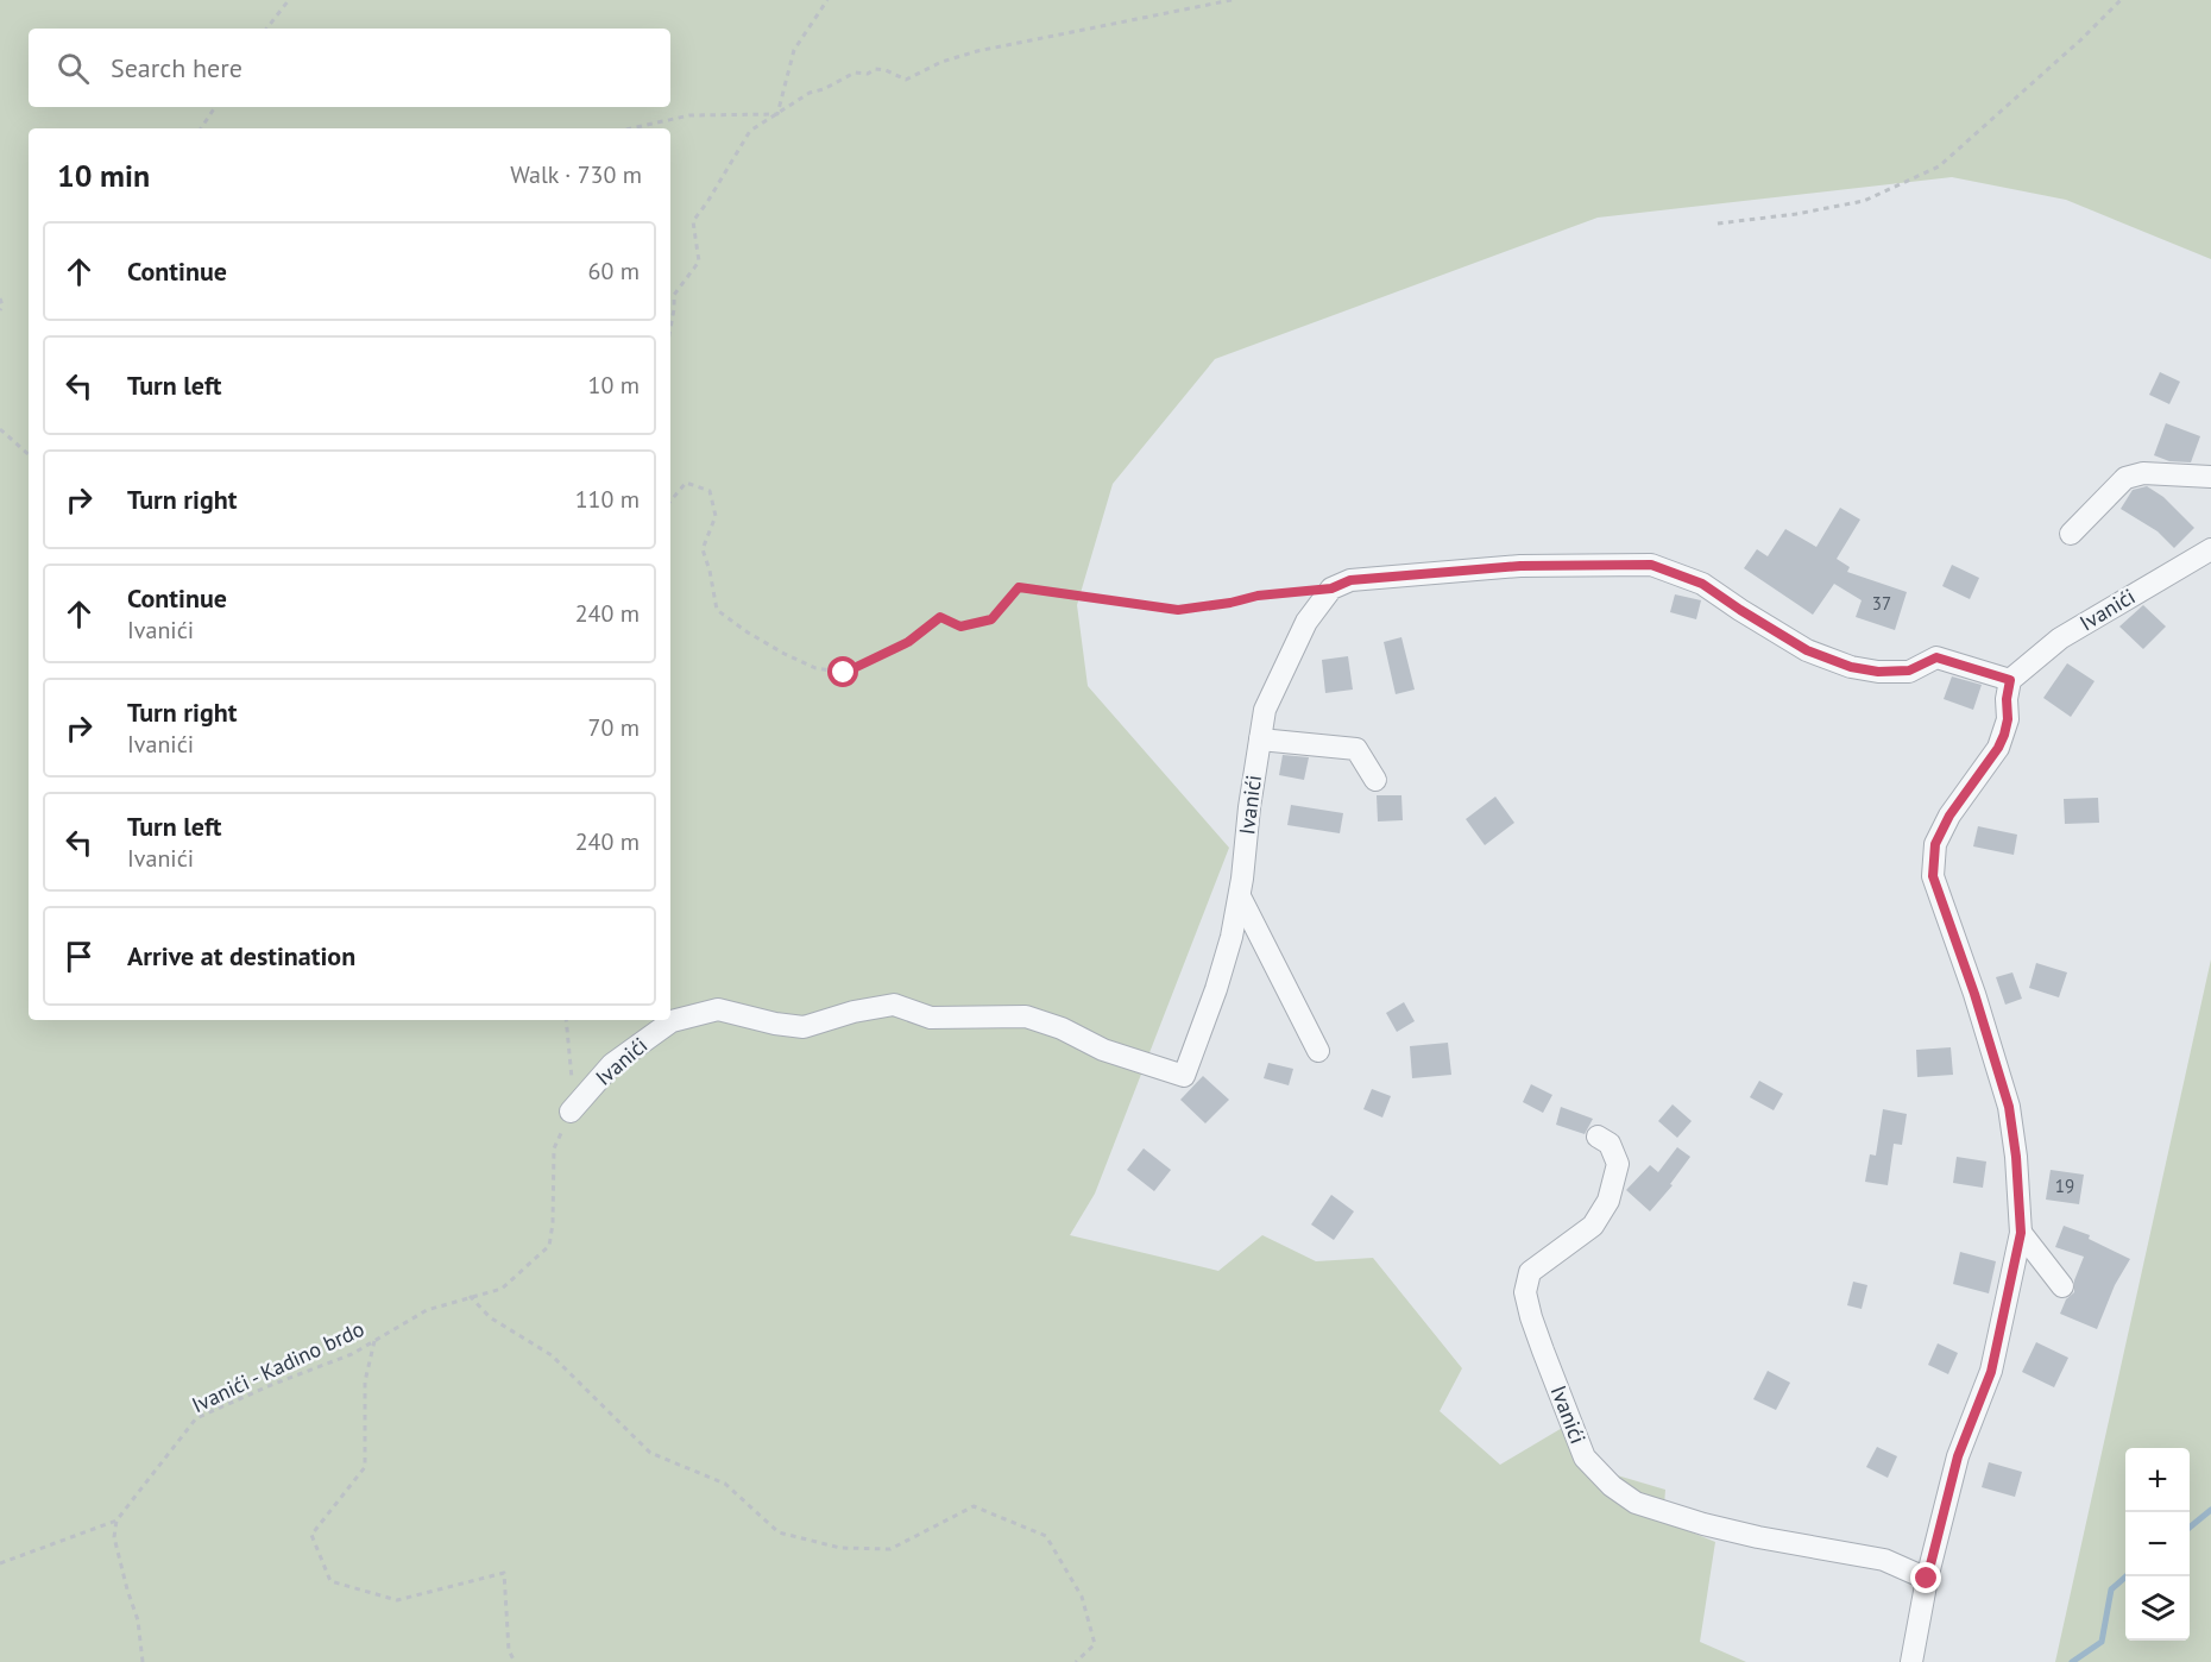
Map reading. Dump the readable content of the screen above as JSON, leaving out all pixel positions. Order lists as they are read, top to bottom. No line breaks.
{"streets":{"street":["Ivanići"],"path":["Ivanići - Kadino brdo"]},"crossings":[["Ivanići","Ivanići - Kadino brdo"]],"house_numbers":["37","19"],"page":{"search":"Search here","heading":["10 min","Walk · 730 m"],"list":[["Continue","60 m"],["Turn left","10 m"],["Turn right","110 m"],["Continue","Ivanići","240 m"],["Turn right","Ivanići","70 m"],["Turn left","Ivanići","240 m"],"Arrive at destination"],"map_buttons":["+","−"]}}
